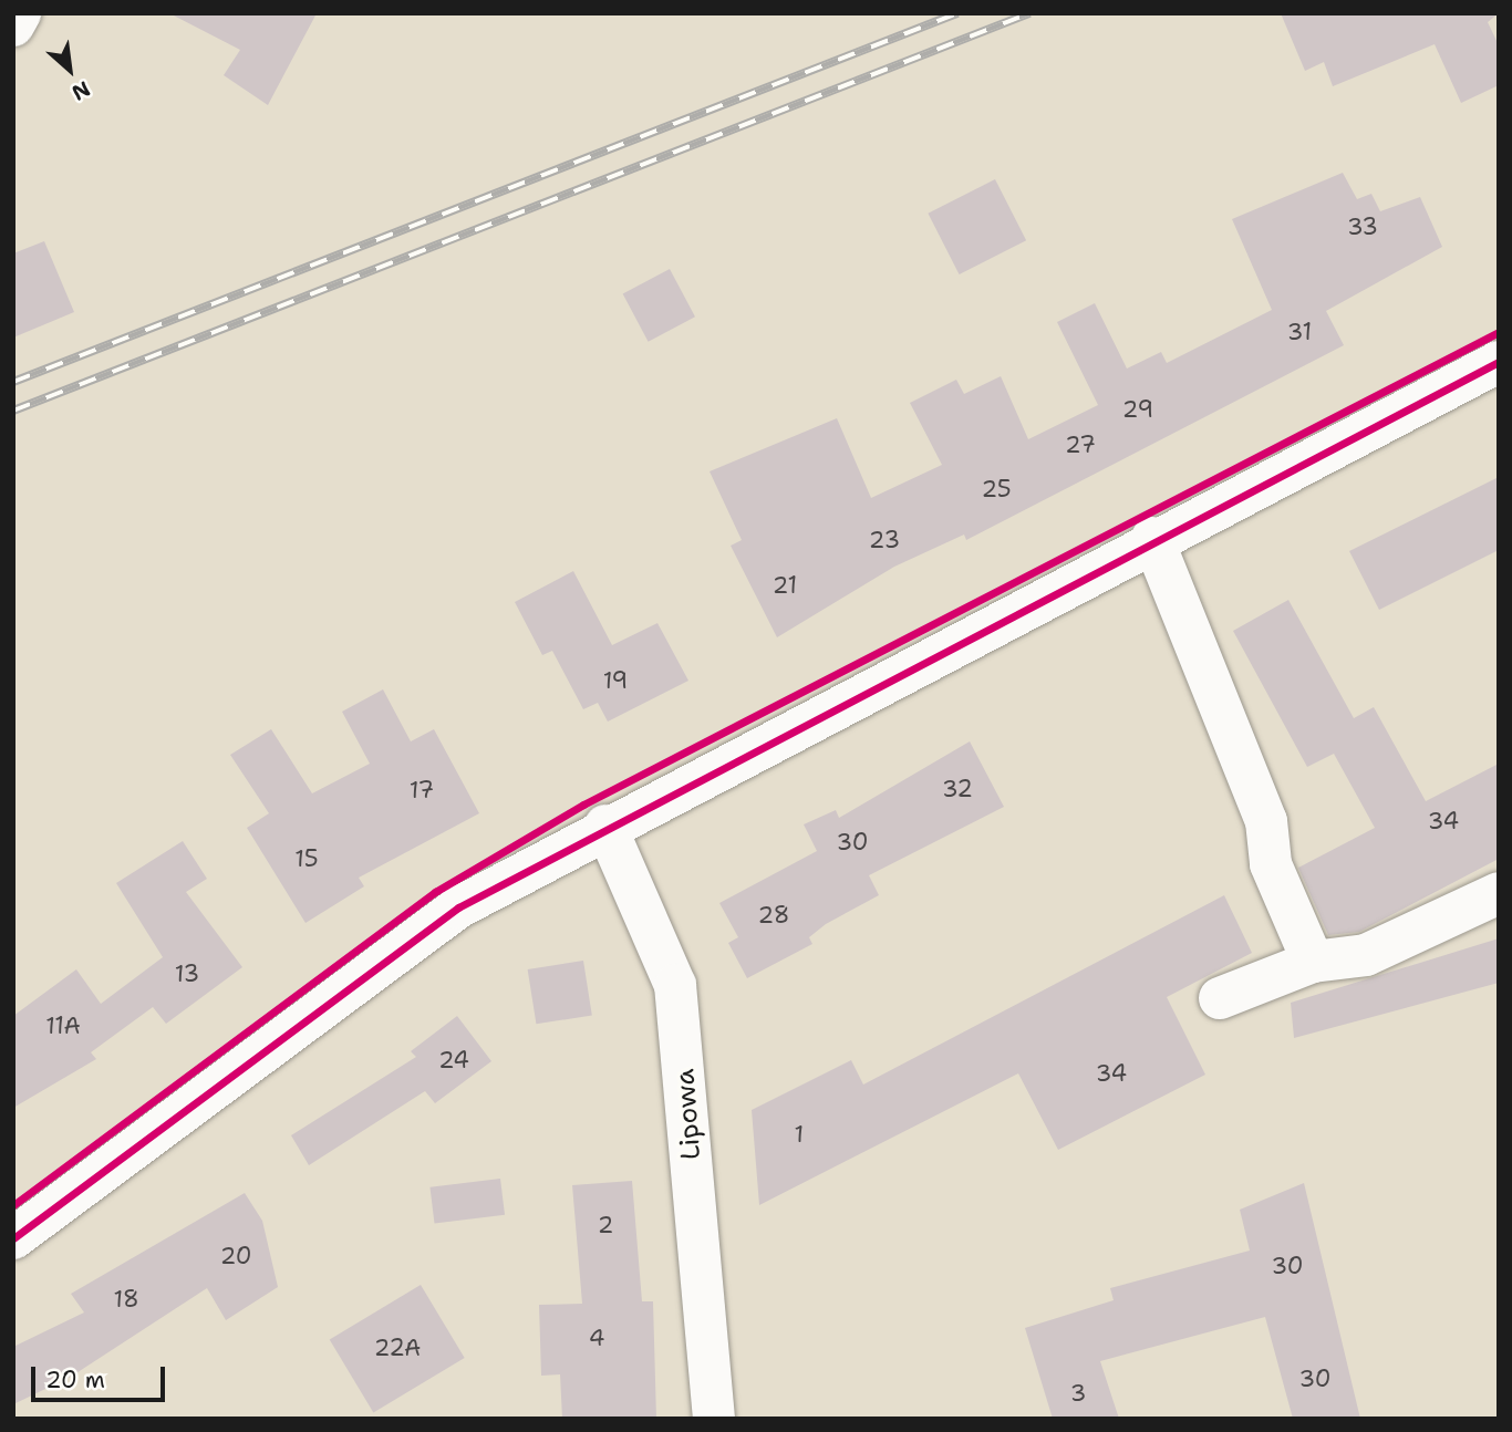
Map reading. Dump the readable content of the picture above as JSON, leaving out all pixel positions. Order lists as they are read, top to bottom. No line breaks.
{"streets":{"street":["Lipowa"]},"house_numbers":["33","31","29","27","25","23","21","19","32","17","34","30","15","28","13","11A","24","34","1","2","20","30","18","4","22A","30","3"],"scale_bar":"20 m","north":"bottom right"}
